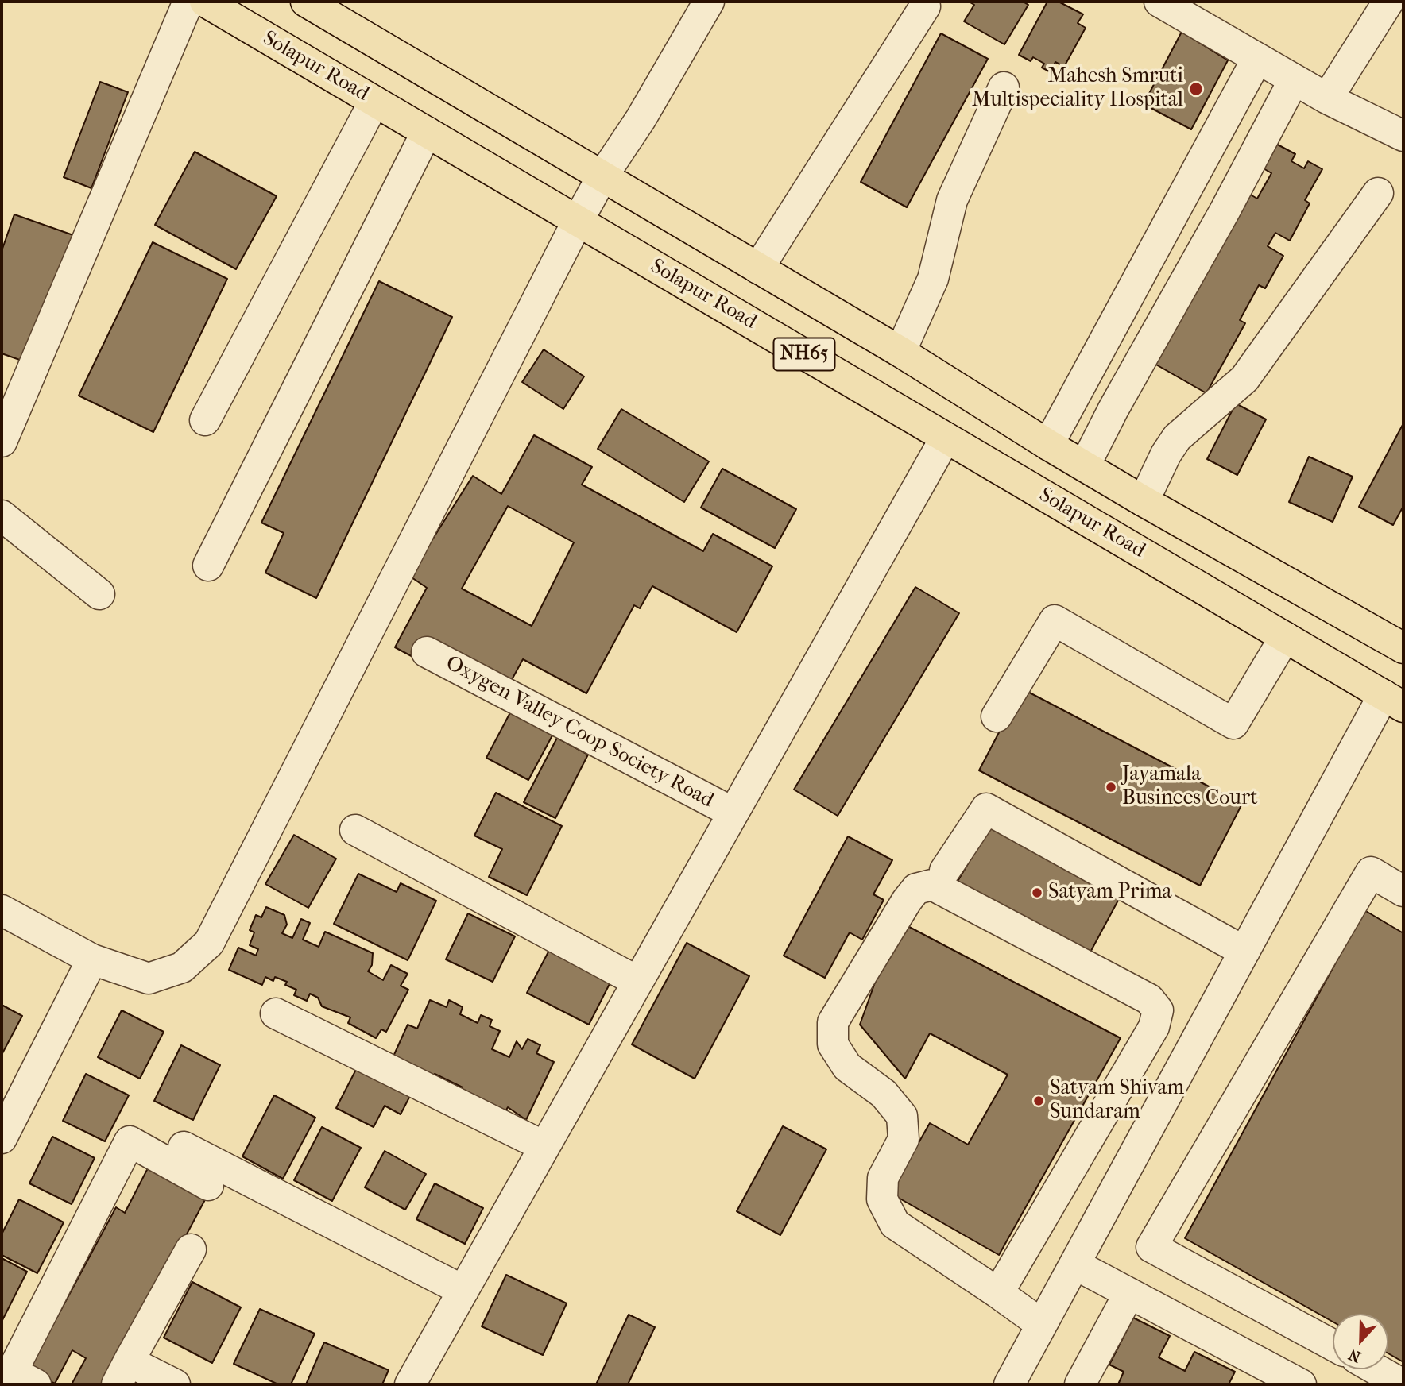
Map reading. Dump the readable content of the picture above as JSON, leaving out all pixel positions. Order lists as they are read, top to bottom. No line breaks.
{"streets":{"highway":["Solapur Road","NH65"],"street":["Oxygen Valley Coop Society Road"]},"places":["Mahesh Smruti Multispeciality Hospital","Jayamala Businees Court","Satyam Prima","Satyam Shivam Sundaram"],"north":"bottom"}
